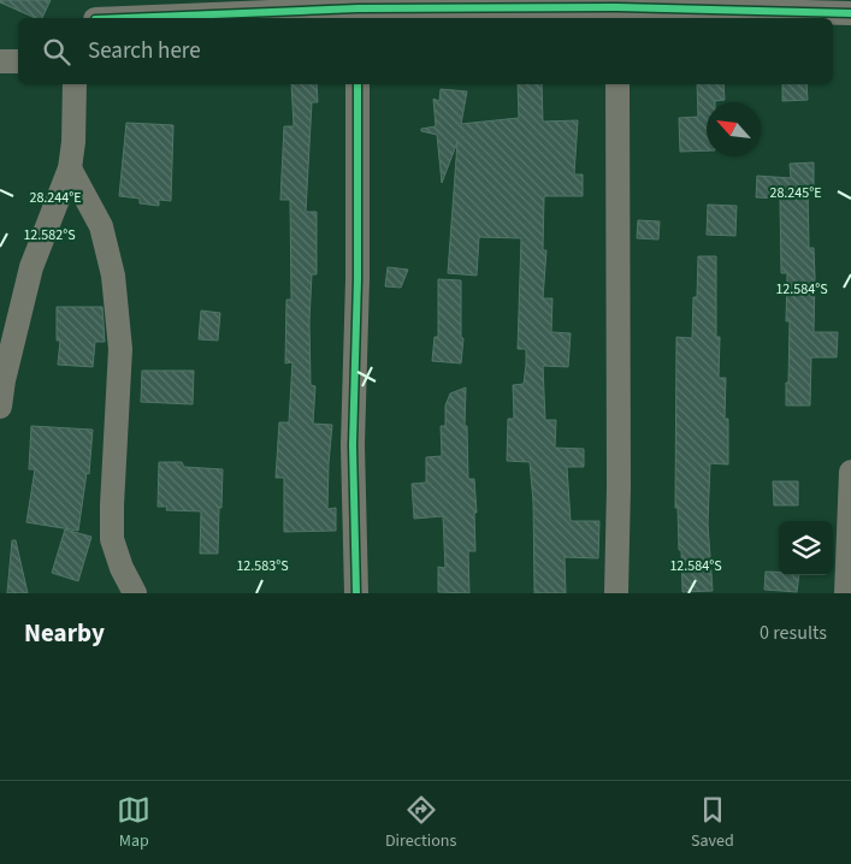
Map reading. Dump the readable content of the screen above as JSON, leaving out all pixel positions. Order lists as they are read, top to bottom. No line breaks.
{"north":"top left","page":{"search":"Search here","heading":["Nearby","0 results"],"nav":["Map","Directions","Saved"]},"coordinates":["28.245°E","28.244°E","12.582°S","12.584°S","12.583°S"]}
